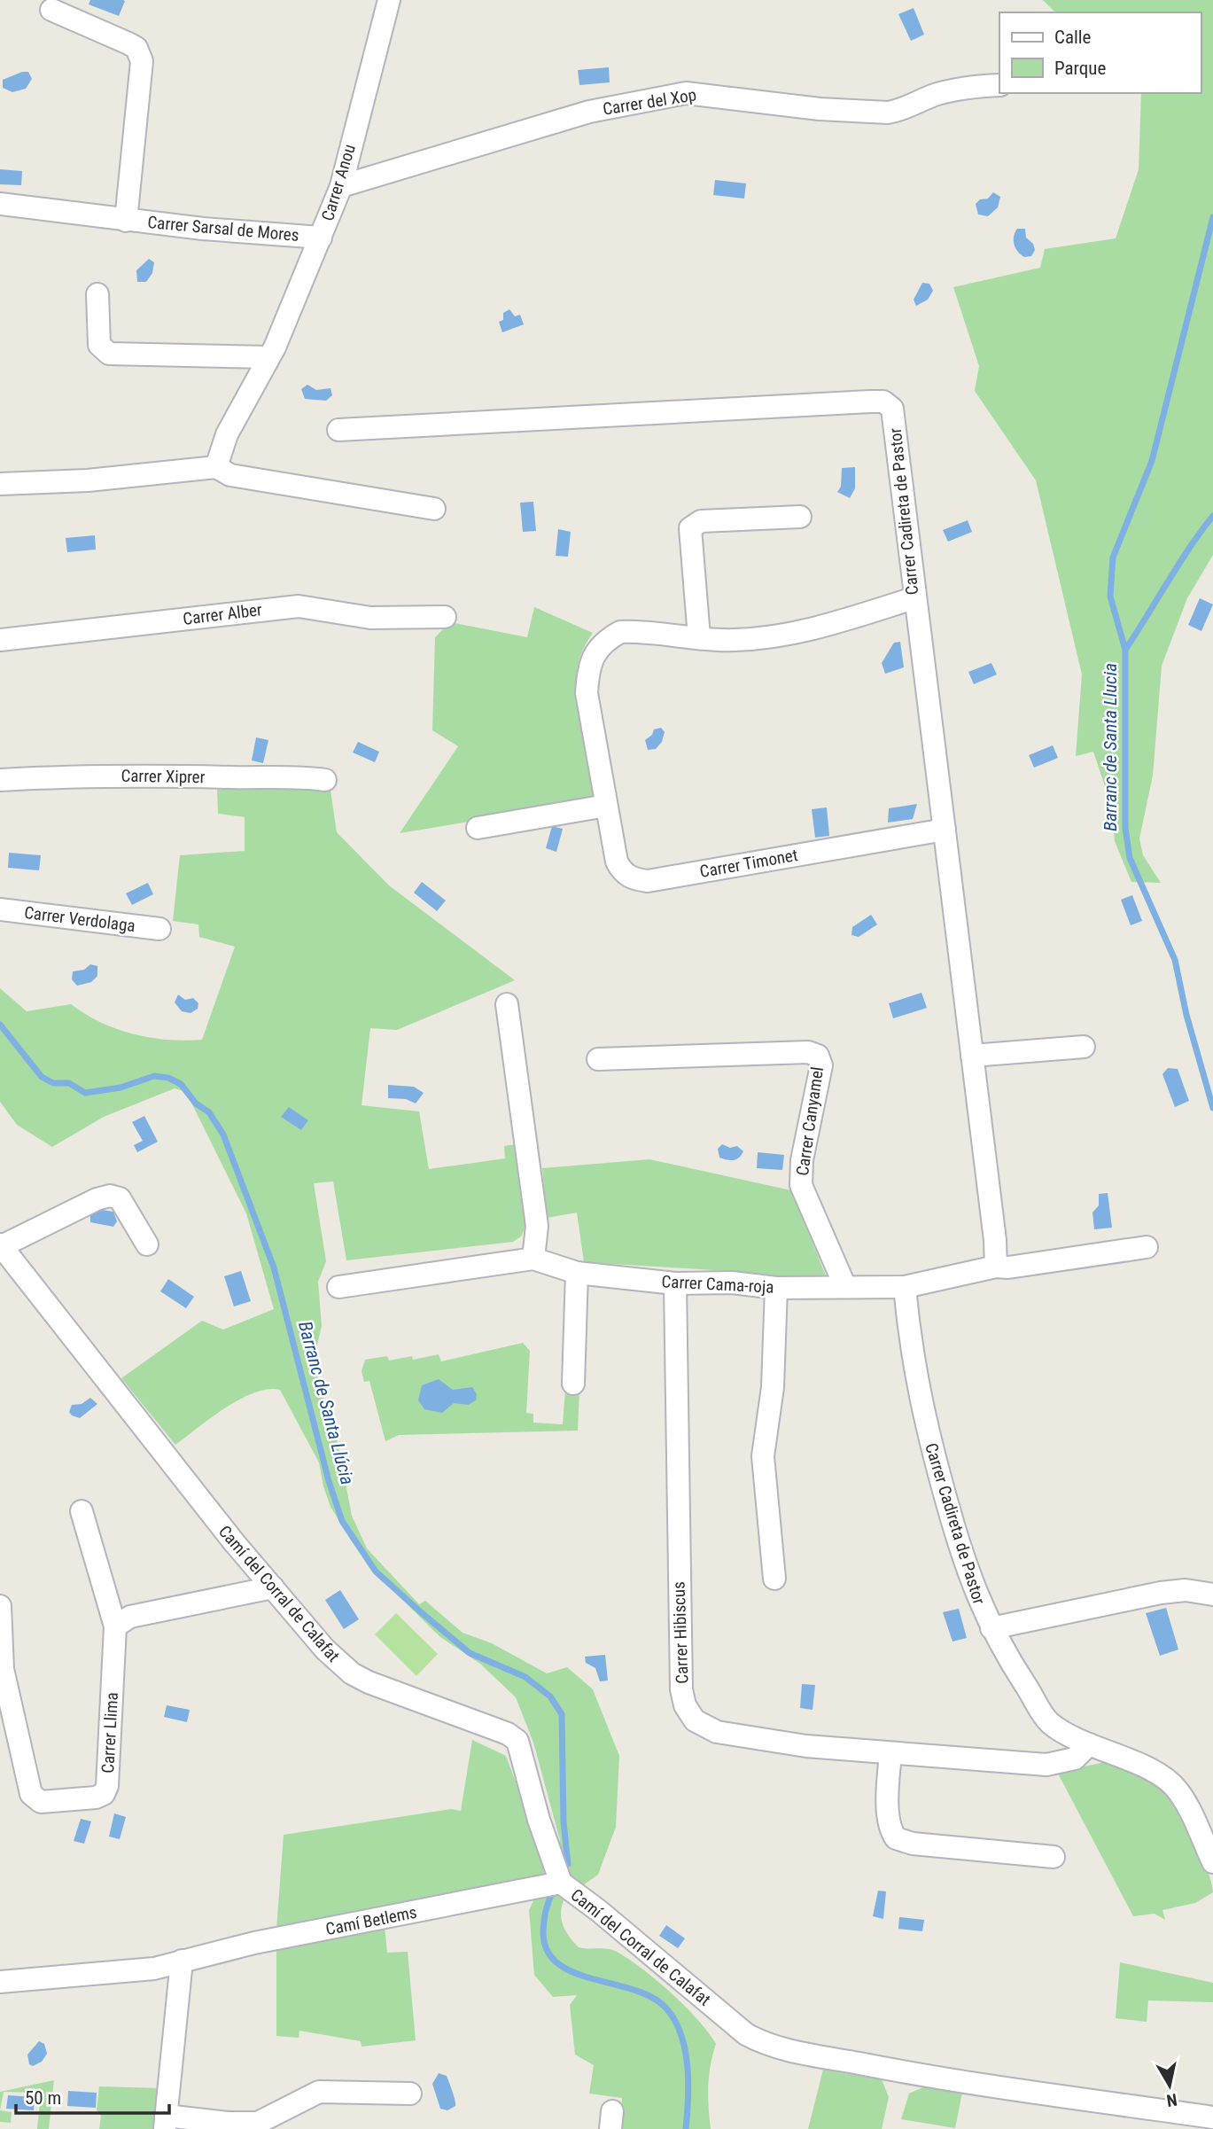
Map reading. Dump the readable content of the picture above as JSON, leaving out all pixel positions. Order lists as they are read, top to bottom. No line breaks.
{"streets":{"street":["Carrer del Xop","Carrer Anou","Carrer Sarsal de Mores","Carrer Cadireta de Pastor","Carrer Alber","Carrer Xiprer","Carrer Timonet","Carrer Verdolaga","Carrer Canyamel","Carrer Cama-roja","Camí del Corral de Calafat","Carrer Hibiscus","Carrer Llima","Camí Betlems"]},"crossings":[["Carrer del Xop","Carrer Anou"],["Carrer Anou","Carrer Sarsal de Mores"],["Carrer Cadireta de Pastor","Carrer Timonet"],["Carrer Cadireta de Pastor","Carrer Cama-roja"],["Carrer Cadireta de Pastor","Carrer Hibiscus"],["Carrer Canyamel","Carrer Cama-roja"],["Carrer Cama-roja","Carrer Hibiscus"],["Camí del Corral de Calafat","Camí Betlems"]],"water":["Barranc de Santa Llucia","Barranc de Santa Llúcia"],"legend":["Calle","Parque"],"scale_bar":"50 m","north":"bottom"}
